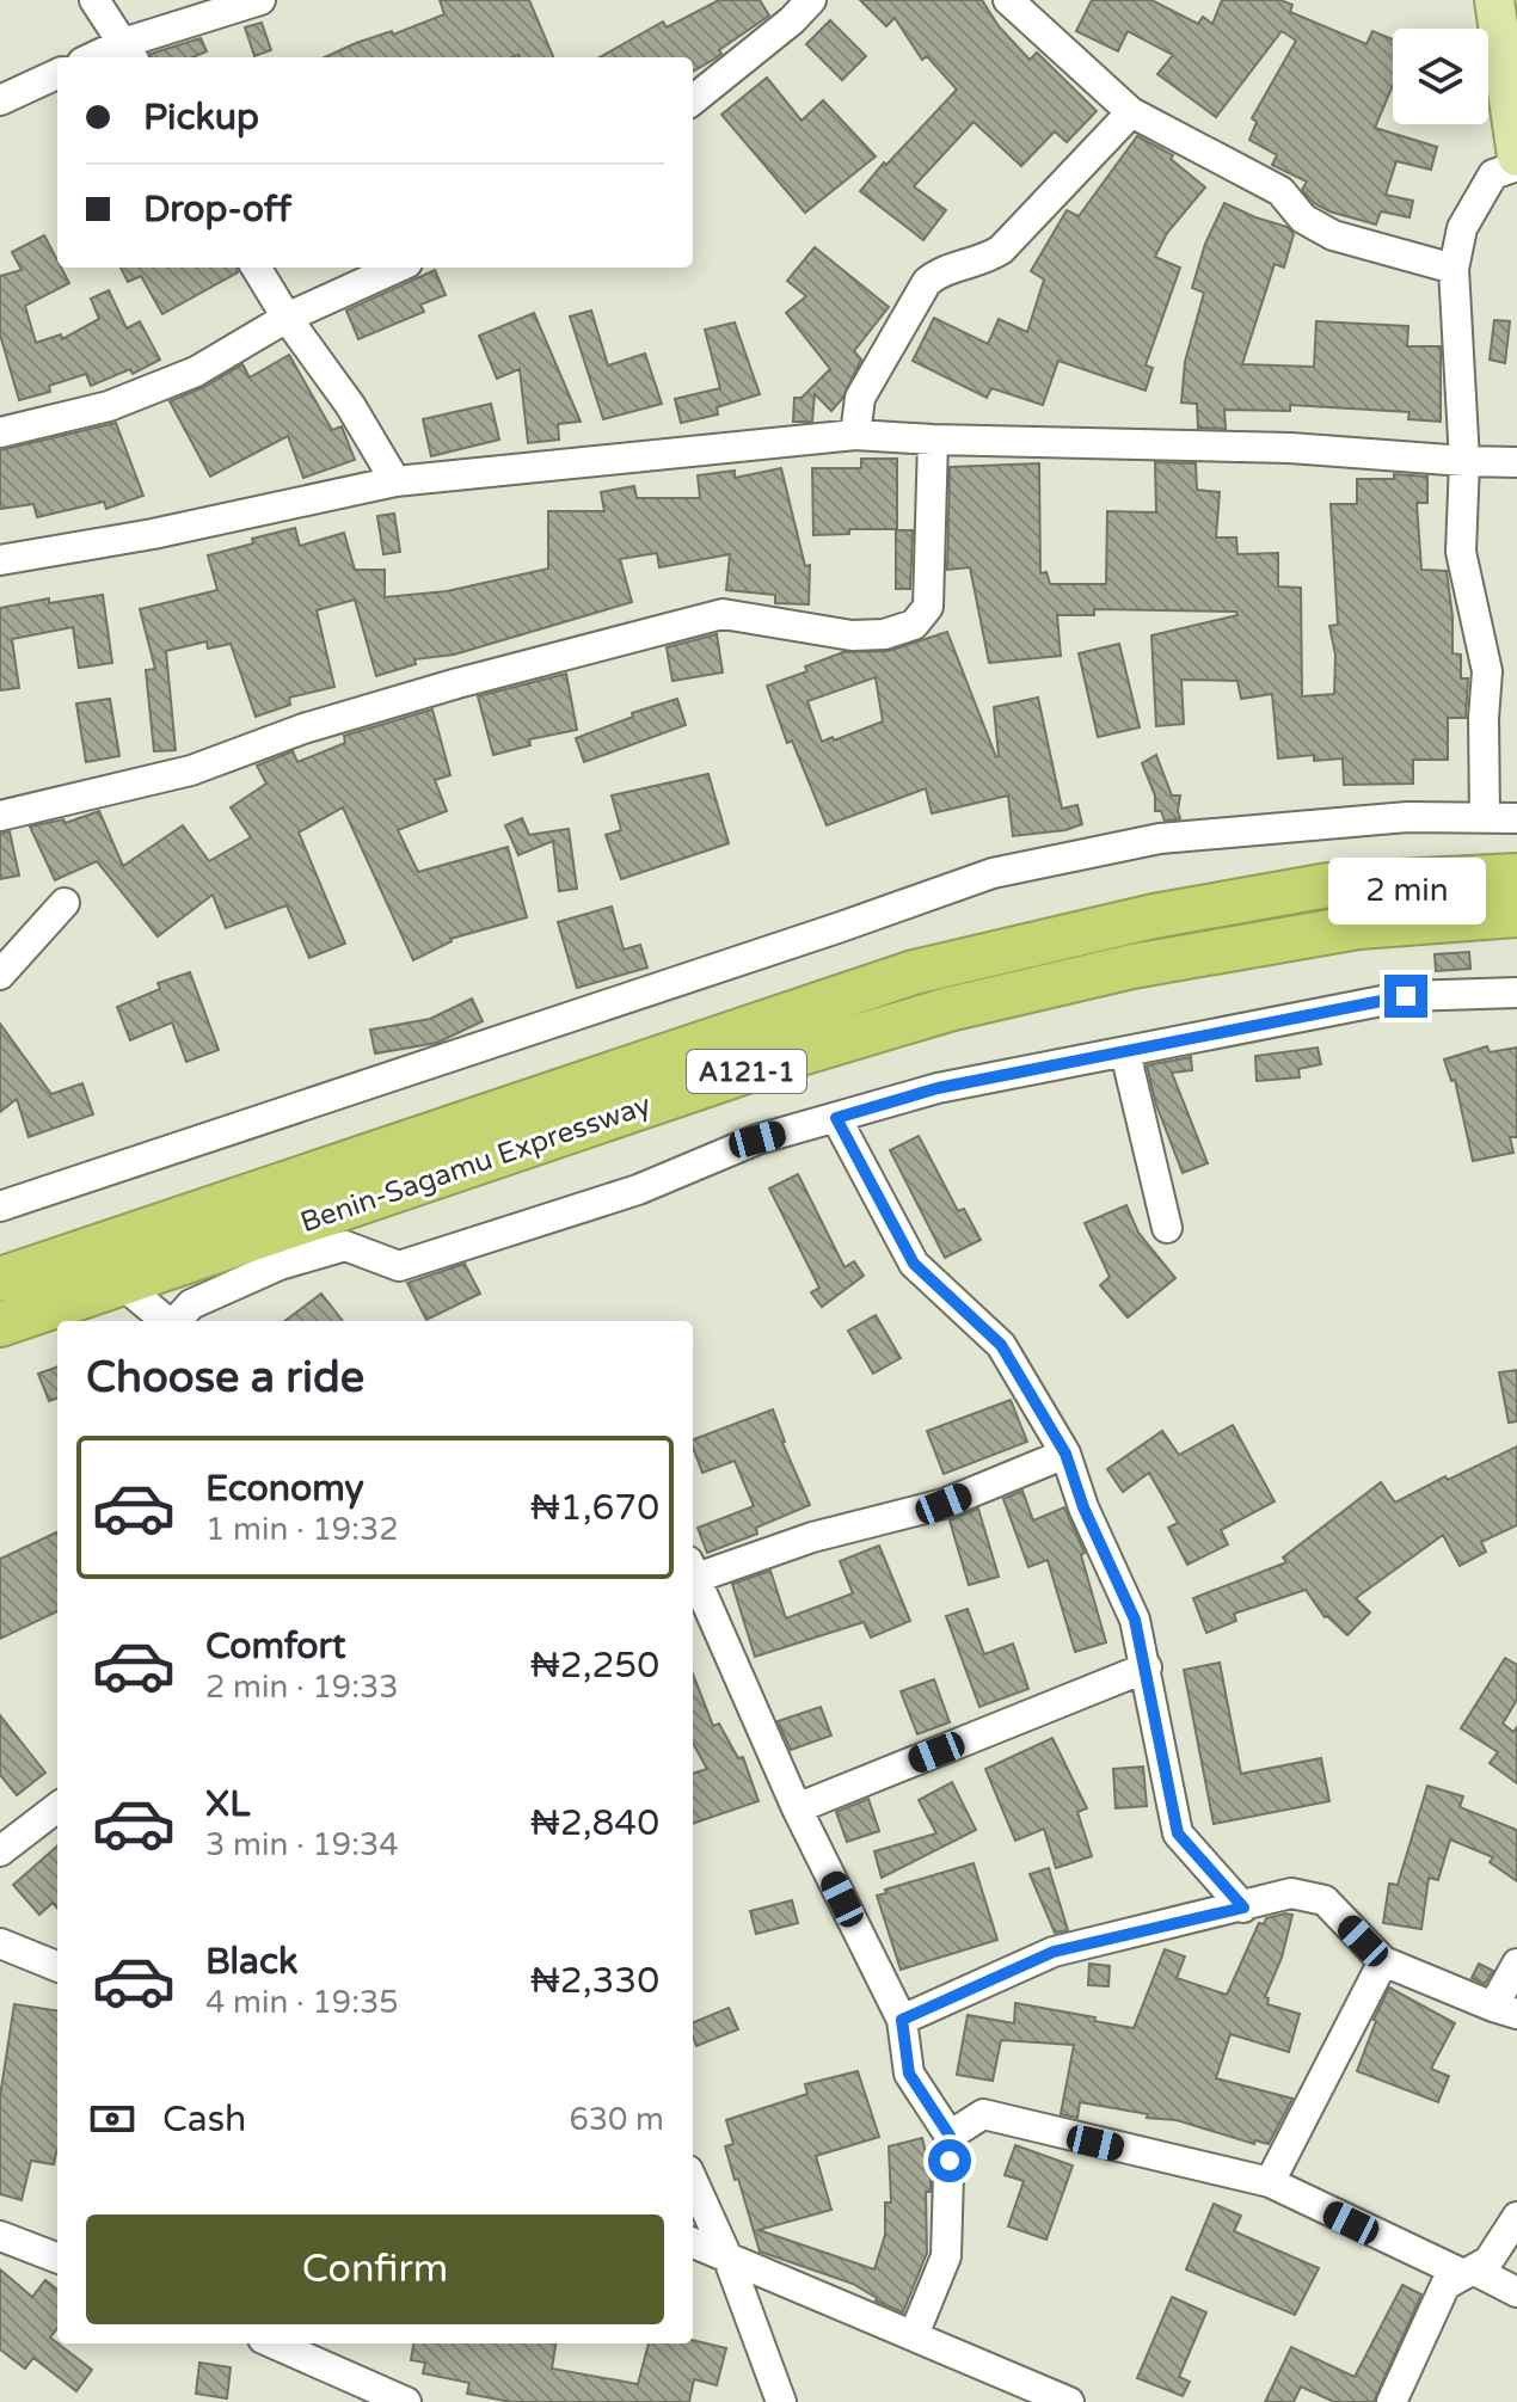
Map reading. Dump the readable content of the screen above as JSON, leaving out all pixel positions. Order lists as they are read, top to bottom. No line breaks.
{"streets":{"highway":["A121-1","Benin-Sagamu Expressway"]},"page":{"banner":["Pickup","Drop-off"],"bubble":"2 min","heading":"Choose a ride","list":[{"name":"Economy","note":"1 min · 19:32","value":"₦1,670"},{"name":"Comfort","note":"2 min · 19:33","value":"₦2,250"},{"name":"XL","note":"3 min · 19:34","value":"₦2,840"},{"name":"Black","note":"4 min · 19:35","value":"₦2,330"}],"pay":["Cash","630 m"],"buttons":"Confirm"}}
